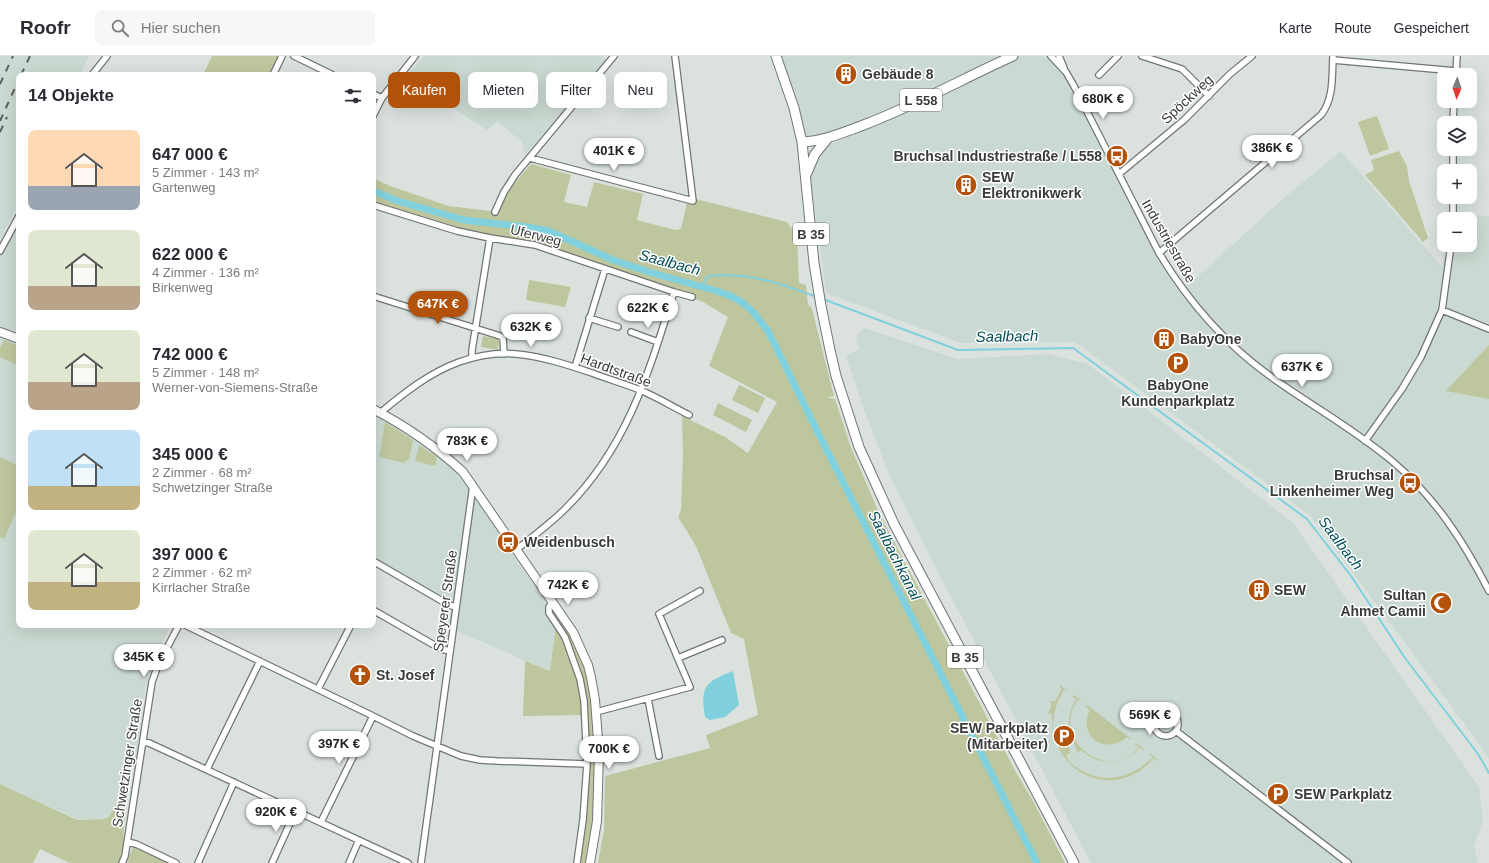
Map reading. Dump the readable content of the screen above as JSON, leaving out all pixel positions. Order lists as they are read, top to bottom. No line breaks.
{"streets":{"main road":["L 558","B 35"],"street":["Spöckweg","Uferweg","Industriestraße","Hardtstraße","Speyerer Straße","Schwetzinger Straße"]},"crossings":[["Spöckweg","Industriestraße"],["L 558","B 35"]],"water":["Saalbach","Saalbachkanal"],"places":{"building":["Gebäude 8","SEW Elektronikwerk","BabyOne","SEW"],"bus stop":["Bruchsal Industriestraße / L558","Bruchsal Linkenheimer Weg","Weidenbusch"],"parking":["BabyOne Kundenparkplatz","SEW Parkplatz (Mitarbeiter)","SEW Parkplatz"],"mosque":["Sultan Ahmet Camii"],"church":["St. Josef"]},"north":"bottom","page":{"header":"Roofr","search":"Hier suchen","nav":["Karte","Route","Gespeichert"],"map_buttons":["+","−"],"chip":["Kaufen","Mieten","Filter","Neu"],"heading":"14 Objekte","price":["680K €","386K €","401K €","647K €","622K €","632K €","637K €","783K €","742K €","345K €","569K €","397K €","700K €","920K €"],"list":[{"name":"647 000 €","note":"5 Zimmer · 143 m² · Gartenweg"},{"name":"622 000 €","note":"4 Zimmer · 136 m² · Birkenweg"},{"name":"742 000 €","note":"5 Zimmer · 148 m² · Werner-von-Siemens-Straße"},{"name":"345 000 €","note":"2 Zimmer · 68 m² · Schwetzinger Straße"},{"name":"397 000 €","note":"2 Zimmer · 62 m² · Kirrlacher Straße"}]}}
